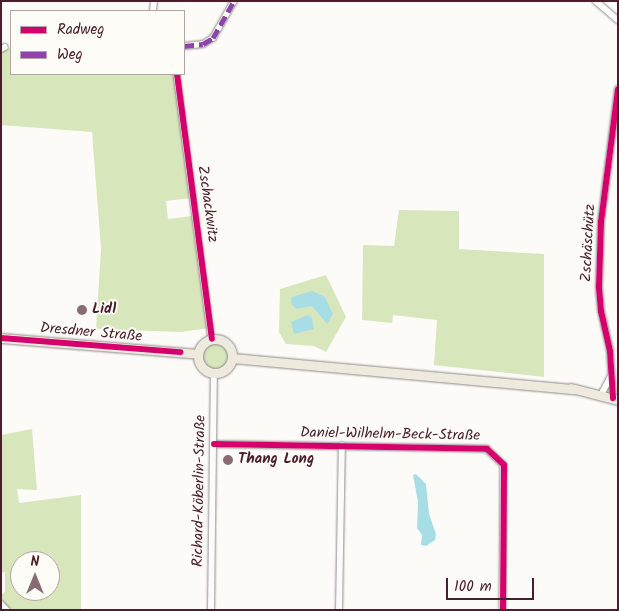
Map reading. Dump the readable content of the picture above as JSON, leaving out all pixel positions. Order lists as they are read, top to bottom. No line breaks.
{"streets":{"main road":["Dresdner Straße"],"street":["Zschackwitz","Zschäschütz","Daniel-Wilhelm-Beck-Straße","Richard-Köberlin-Straße"]},"crossings":[["Zschackwitz","Dresdner Straße"],["Zschackwitz","Richard-Köberlin-Straße"],["Dresdner Straße","Richard-Köberlin-Straße"],["Daniel-Wilhelm-Beck-Straße","Richard-Köberlin-Straße"]],"places":["Lidl","Thang Long"],"legend":["Radweg","Weg"],"scale_bar":"100 m","north":"top"}
